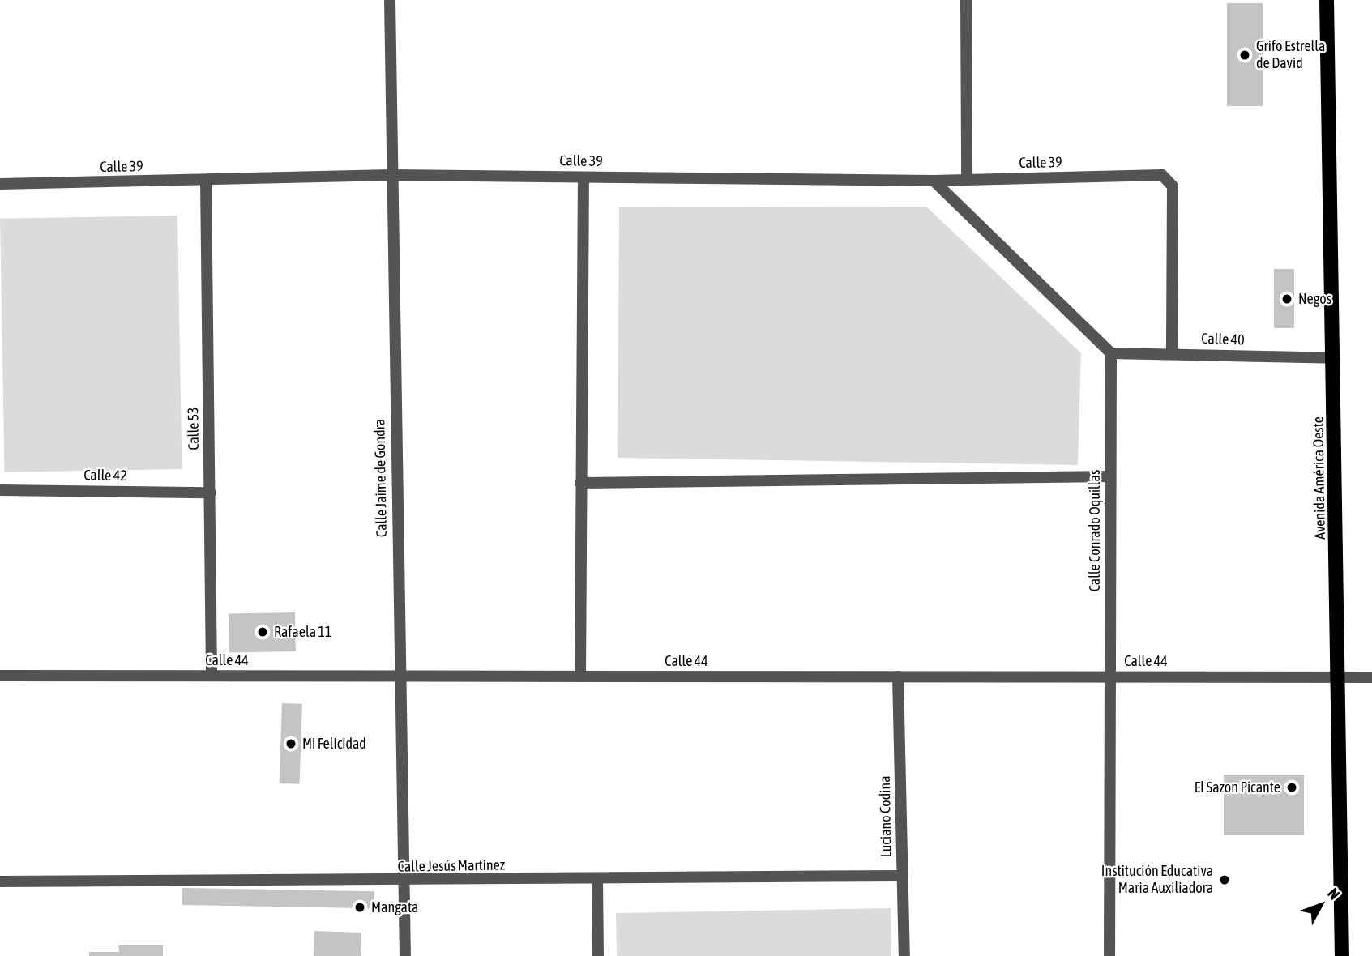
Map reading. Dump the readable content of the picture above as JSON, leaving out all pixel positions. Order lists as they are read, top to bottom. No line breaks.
{"streets":{"main road":["Avenida América Oeste"],"street":["Calle 39","Calle 40","Calle 53","Calle 42","Calle Jaime de Gondra","Calle Conrado Oquillas","Calle 44","Luciano Codina","Calle Jesús Martínez"]},"crossings":[["Calle 39","Calle 40"],["Calle 39","Calle 53"],["Calle 39","Calle Jaime de Gondra"],["Calle 40","Avenida América Oeste"],["Calle 40","Calle Conrado Oquillas"],["Calle 53","Calle 42"],["Calle 53","Calle 44"],["Calle Jaime de Gondra","Calle 44"],["Calle Jaime de Gondra","Calle Jesús Martínez"],["Avenida América Oeste","Calle 44"],["Calle Conrado Oquillas","Calle 44"],["Calle 44","Luciano Codina"],["Luciano Codina","Calle Jesús Martínez"]],"places":["Grifo Estrella de David","Negos","Rafaela 11","Mi Felicidad","El Sazon Picante","Institución Educativa Maria Auxiliadora","Mangata"],"north":"top right"}
